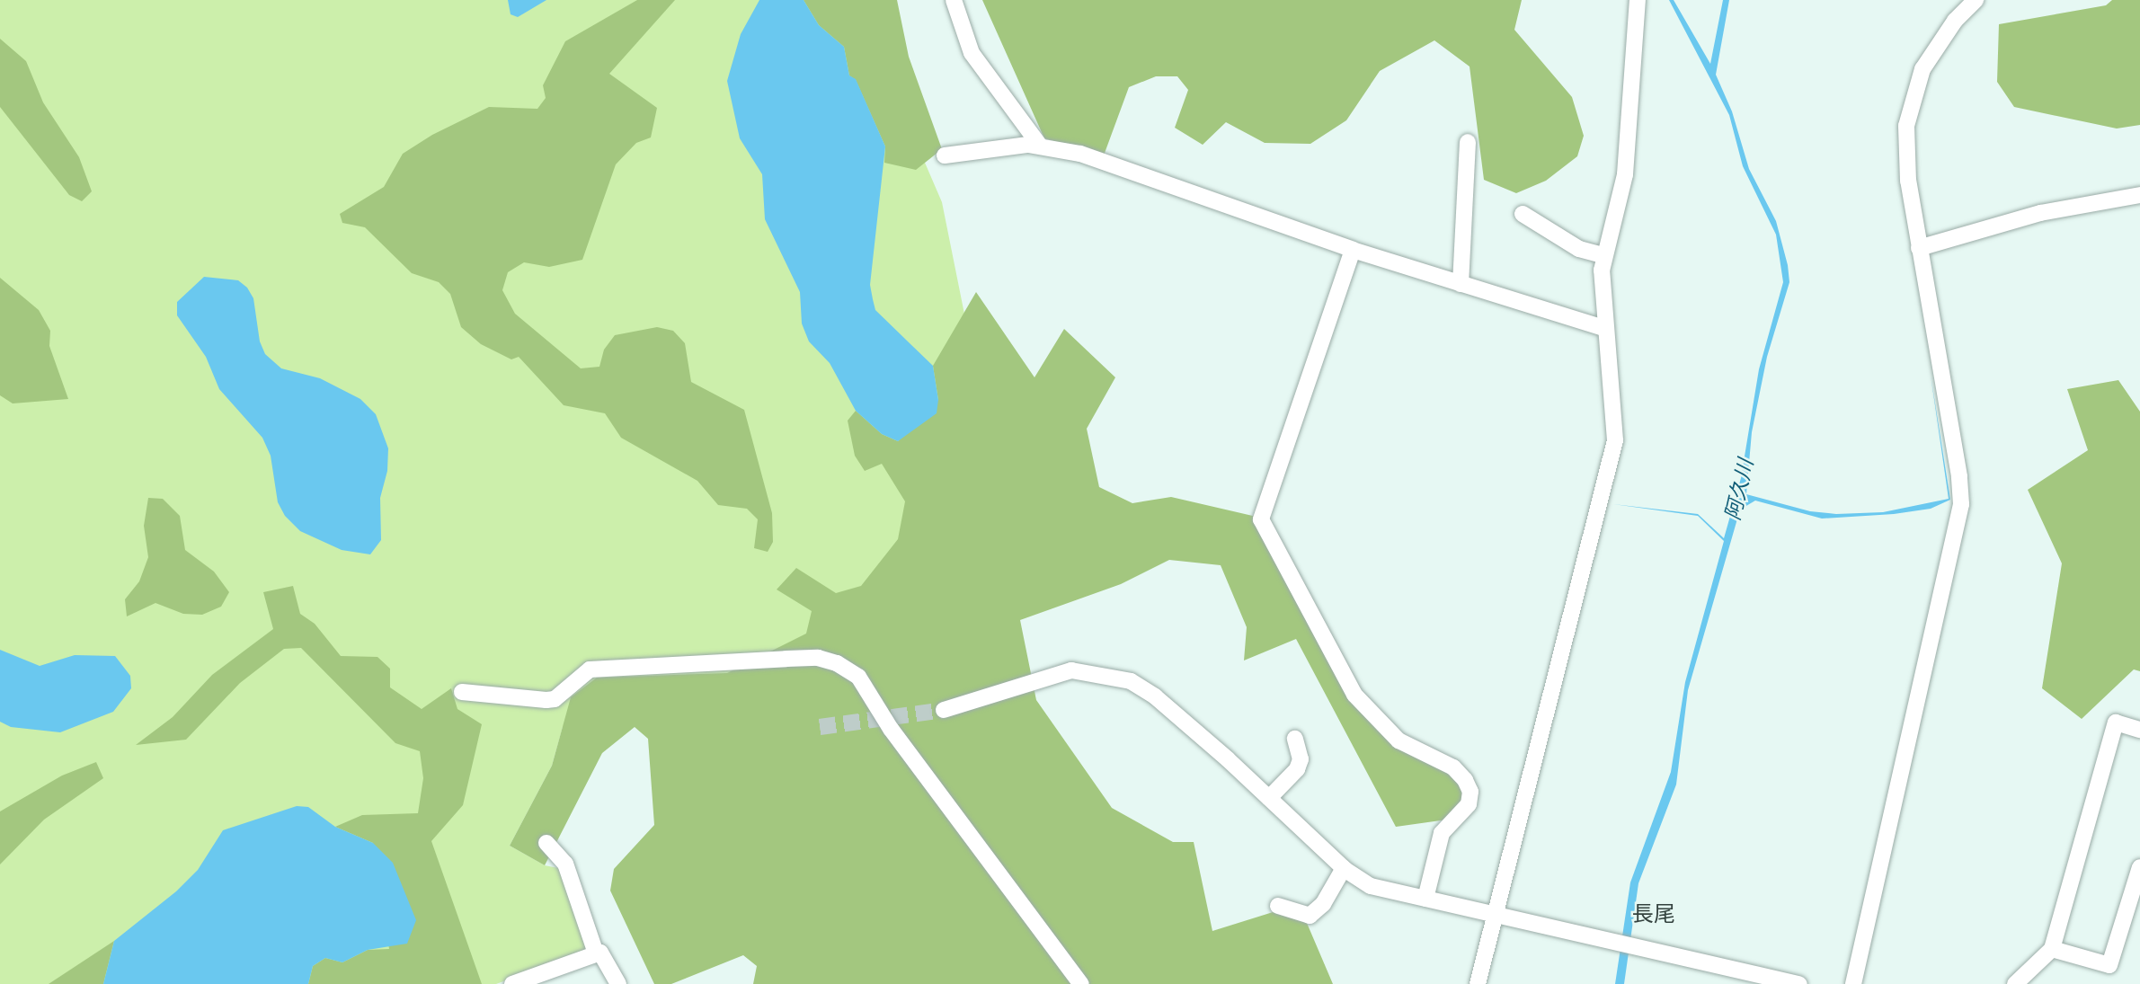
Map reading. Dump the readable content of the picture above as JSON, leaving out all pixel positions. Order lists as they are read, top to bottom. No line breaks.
{"districts":["長尾"],"water":["阿久川"]}
